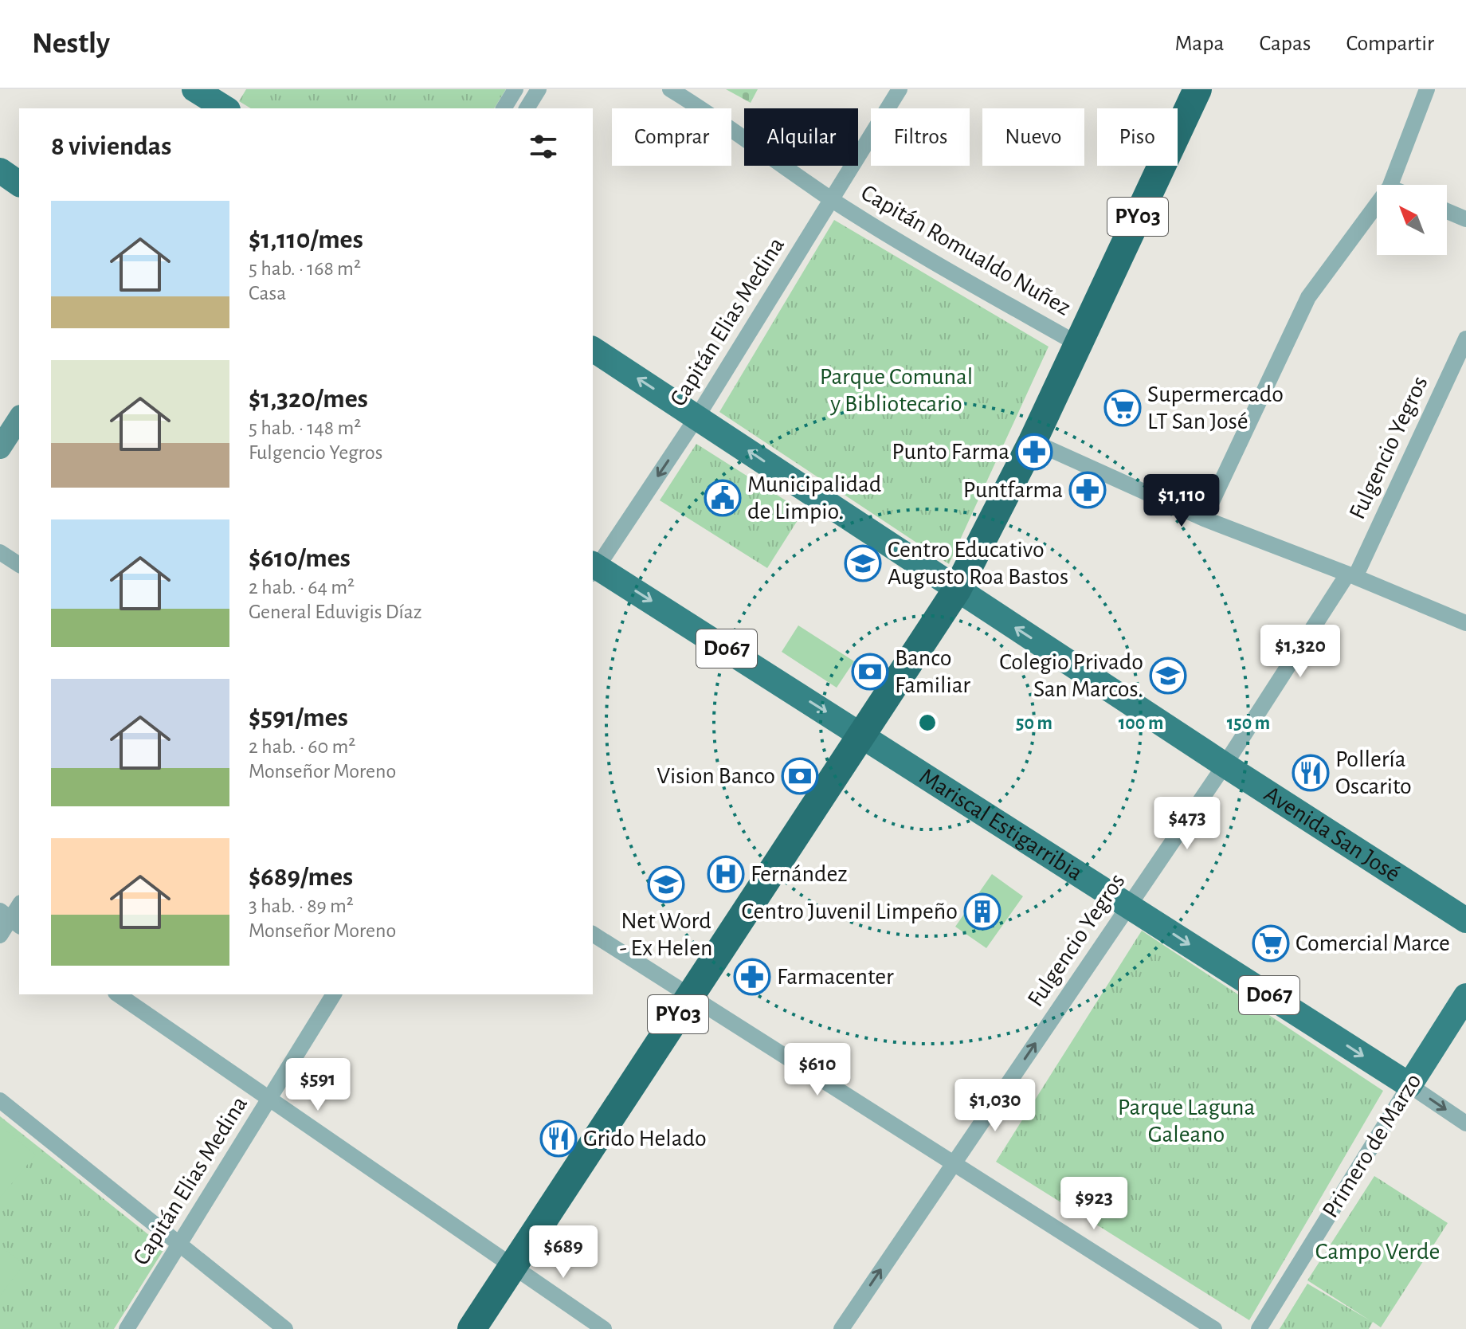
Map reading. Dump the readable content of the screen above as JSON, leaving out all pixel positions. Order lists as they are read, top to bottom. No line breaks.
{"streets":{"highway":["PY03"],"main road":["D067","Mariscal Estigarribia","Avenida San José","Primero de Marzo"],"street":["Capitán Romualdo Nuñez","Capitán Elias Medina","Fulgencio Yegros"]},"crossings":[["PY03","Capitán Romualdo Nuñez"],["PY03","Mariscal Estigarribia"],["PY03","Avenida San José"],["Capitán Romualdo Nuñez","Capitán Elias Medina"],["Capitán Elias Medina","Mariscal Estigarribia"],["Capitán Elias Medina","Avenida San José"],["Fulgencio Yegros","Mariscal Estigarribia"],["Fulgencio Yegros","Avenida San José"],["Mariscal Estigarribia","Primero de Marzo"]],"one_way":["Fulgencio Yegros","Mariscal Estigarribia","Avenida San José"],"parks":["Parque Comunal y Bibliotecario","Parque Laguna Galeano","Campo Verde"],"places":{"supermarket":["Supermercado LT San José","Comercial Marce"],"pharmacy":["Punto Farma","Puntfarma","Farmacenter"],"public building":["Municipalidad de Limpio."],"school or university":["Centro Educativo Augusto Roa Bastos","Colegio Privado San Marcos.","Net Word - Ex Helen"],"bank":["Banco Familiar","Vision Banco"],"restaurant":["Pollería Oscarito","Grido Helado"],"hospital":["Fernández"],"building":["Centro Juvenil Limpeño"]},"north":"top left","page":{"header":"Nestly","nav":["Mapa","Capas","Compartir"],"chip":["Comprar","Alquilar","Filtros","Nuevo","Piso"],"heading":"8 viviendas","list":[{"name":"$1,110/mes","note":"5 hab. · 168 m² · Casa"},{"name":"$1,320/mes","note":"5 hab. · 148 m² · Fulgencio Yegros"},{"name":"$610/mes","note":"2 hab. · 64 m² · General Eduvigis Díaz"},{"name":"$591/mes","note":"2 hab. · 60 m² · Monseñor Moreno"},{"name":"$689/mes","note":"3 hab. · 89 m² · Monseñor Moreno"}],"price":["$1,110","$1,320","$473","$610","$591","$1,030","$923","$689"]},"rings":["50 m","100 m","150 m"]}
